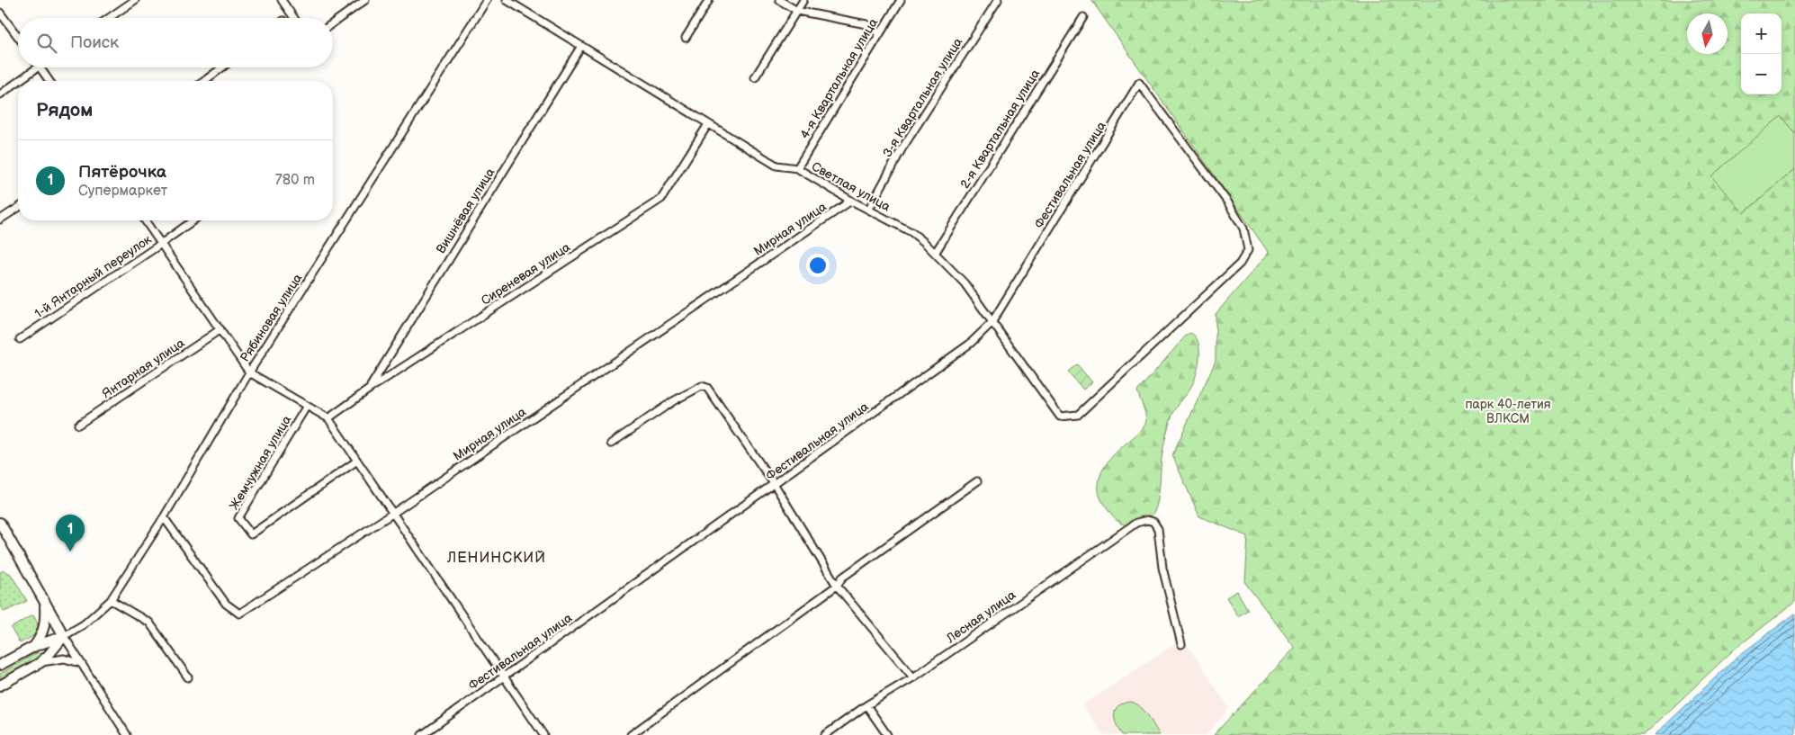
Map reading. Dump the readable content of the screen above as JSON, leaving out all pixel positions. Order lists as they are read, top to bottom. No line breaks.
{"streets":{"street":["4-я Квартальная улица","3-я Квартальная улица","2-я Квартальная улица","Фестивальная улица","Светлая улица","Вишнёвая улица","Мирная улица","Сиреневая улица","1-й Янтарный переулок","Рябиновая улица","Янтарная улица","Жемчужная улица","Лесная улица"]},"crossings":[["4-я Квартальная улица","Светлая улица"],["3-я Квартальная улица","Светлая улица"],["2-я Квартальная улица","Светлая улица"],["Фестивальная улица","Светлая улица"],["Светлая улица","Вишнёвая улица"],["Светлая улица","Мирная улица"],["Светлая улица","Сиреневая улица"],["Вишнёвая улица","Сиреневая улица"],["Мирная улица","Рябиновая улица"]],"districts":["ЛЕНИНСКИЙ"],"parks":["парк 40-летия ВЛКСМ"],"north":"bottom","page":{"map_buttons":["+","−"],"search":"Поиск","heading":"Рядом","list":[{"mark":"1","name":"Пятёрочка","note":"Супермаркет","value":"780 m"}],"pins":"1"}}
